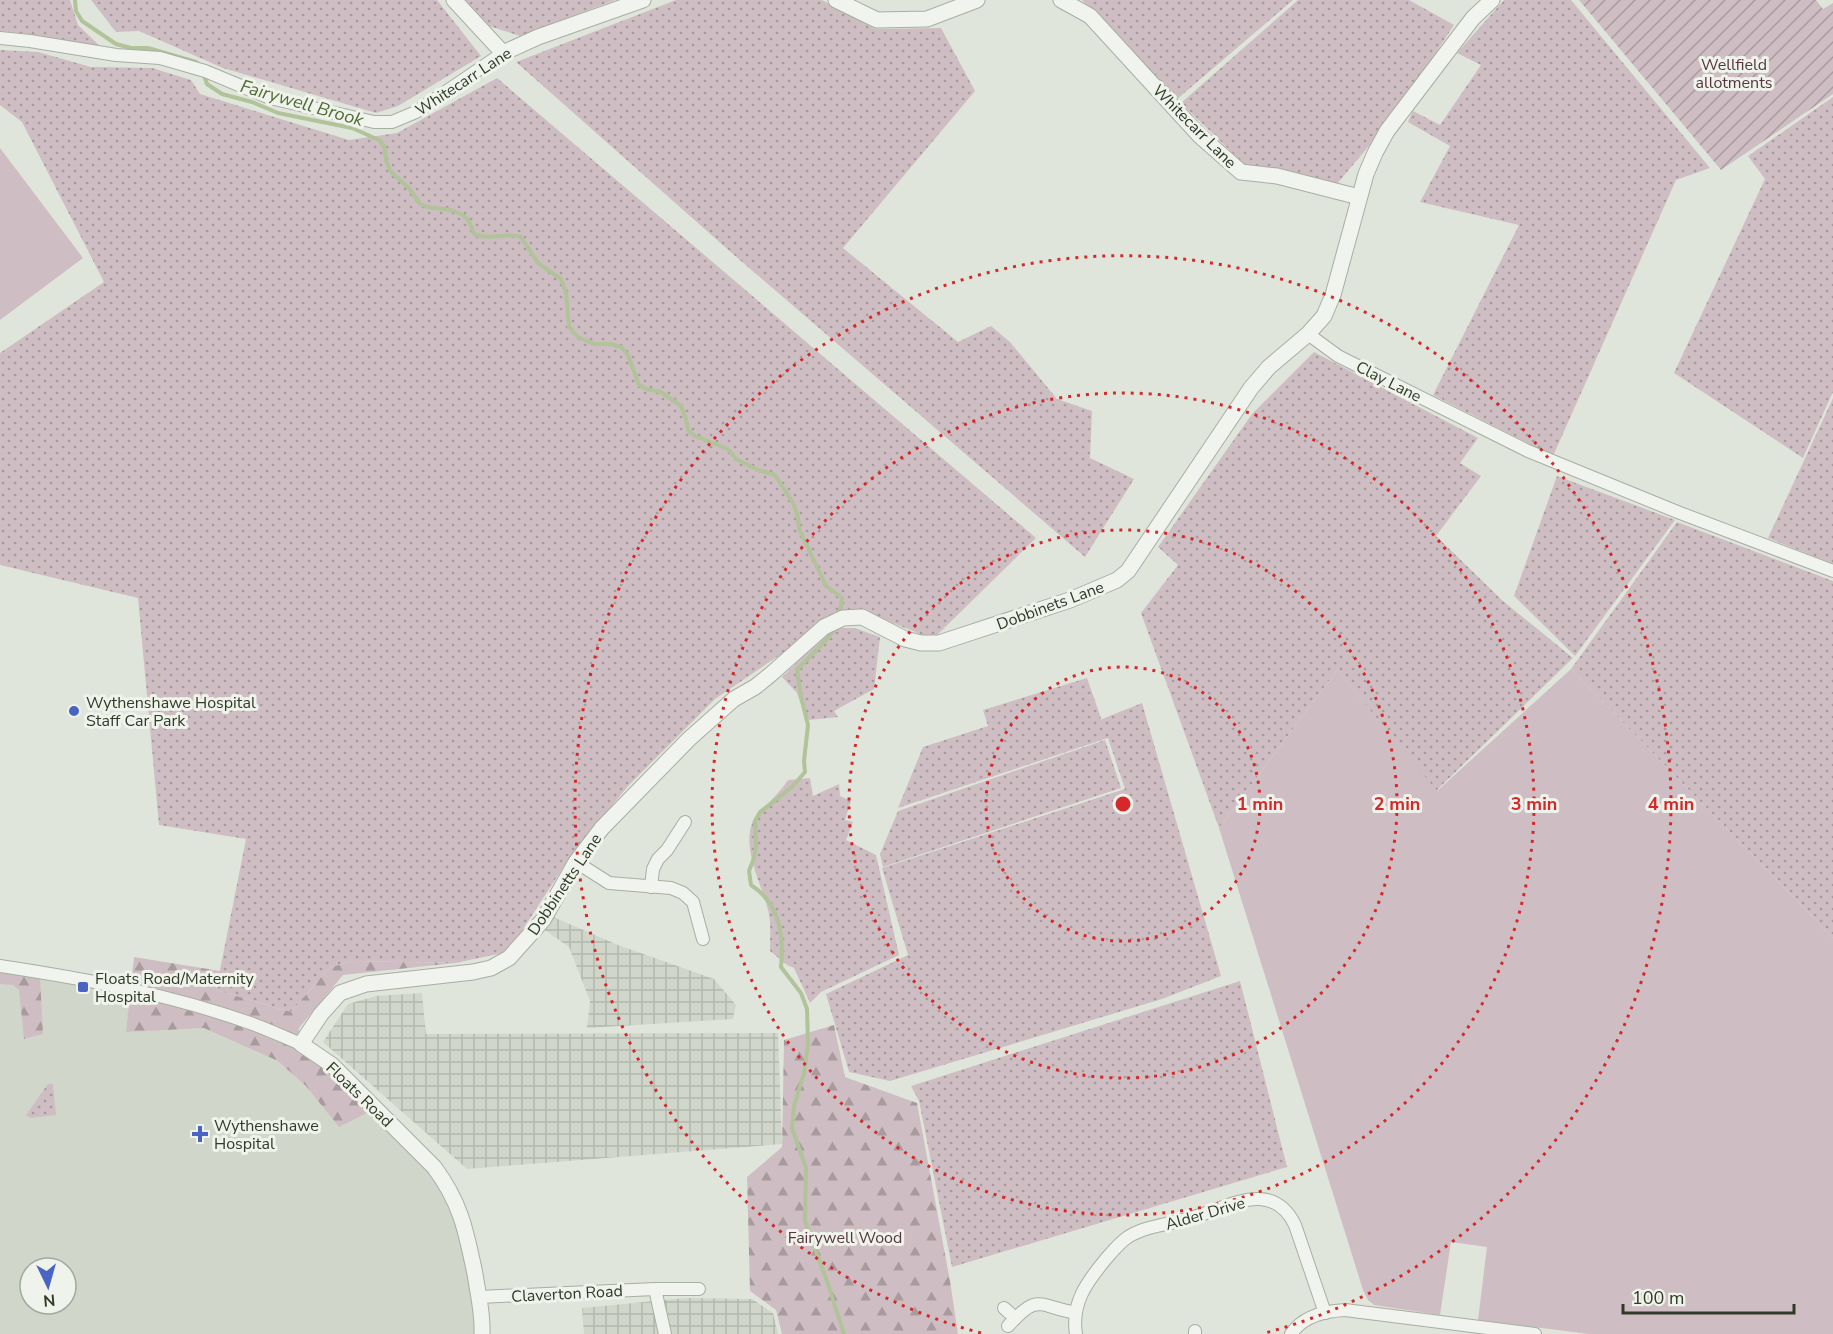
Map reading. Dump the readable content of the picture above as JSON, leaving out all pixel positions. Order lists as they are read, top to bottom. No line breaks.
{"streets":{"street":["Whitecarr Lane","Clay Lane","Dobbinets Lane","Dobbinetts Lane","Floats Road","Alder Drive","Claverton Road"]},"crossings":[["Clay Lane","Dobbinets Lane"],["Dobbinets Lane","Dobbinetts Lane"],["Dobbinetts Lane","Floats Road"],["Floats Road","Claverton Road"]],"water":["Fairywell Brook"],"parks":["Wellfield allotments","Fairywell Wood"],"places":{"other":["Wythenshawe Hospital Staff Car Park"],"transit":["Floats Road/Maternity Hospital"],"health":["Wythenshawe Hospital"]},"scale_bar":"100 m","north":"bottom","rings":["1 min","2 min","3 min","4 min"]}
